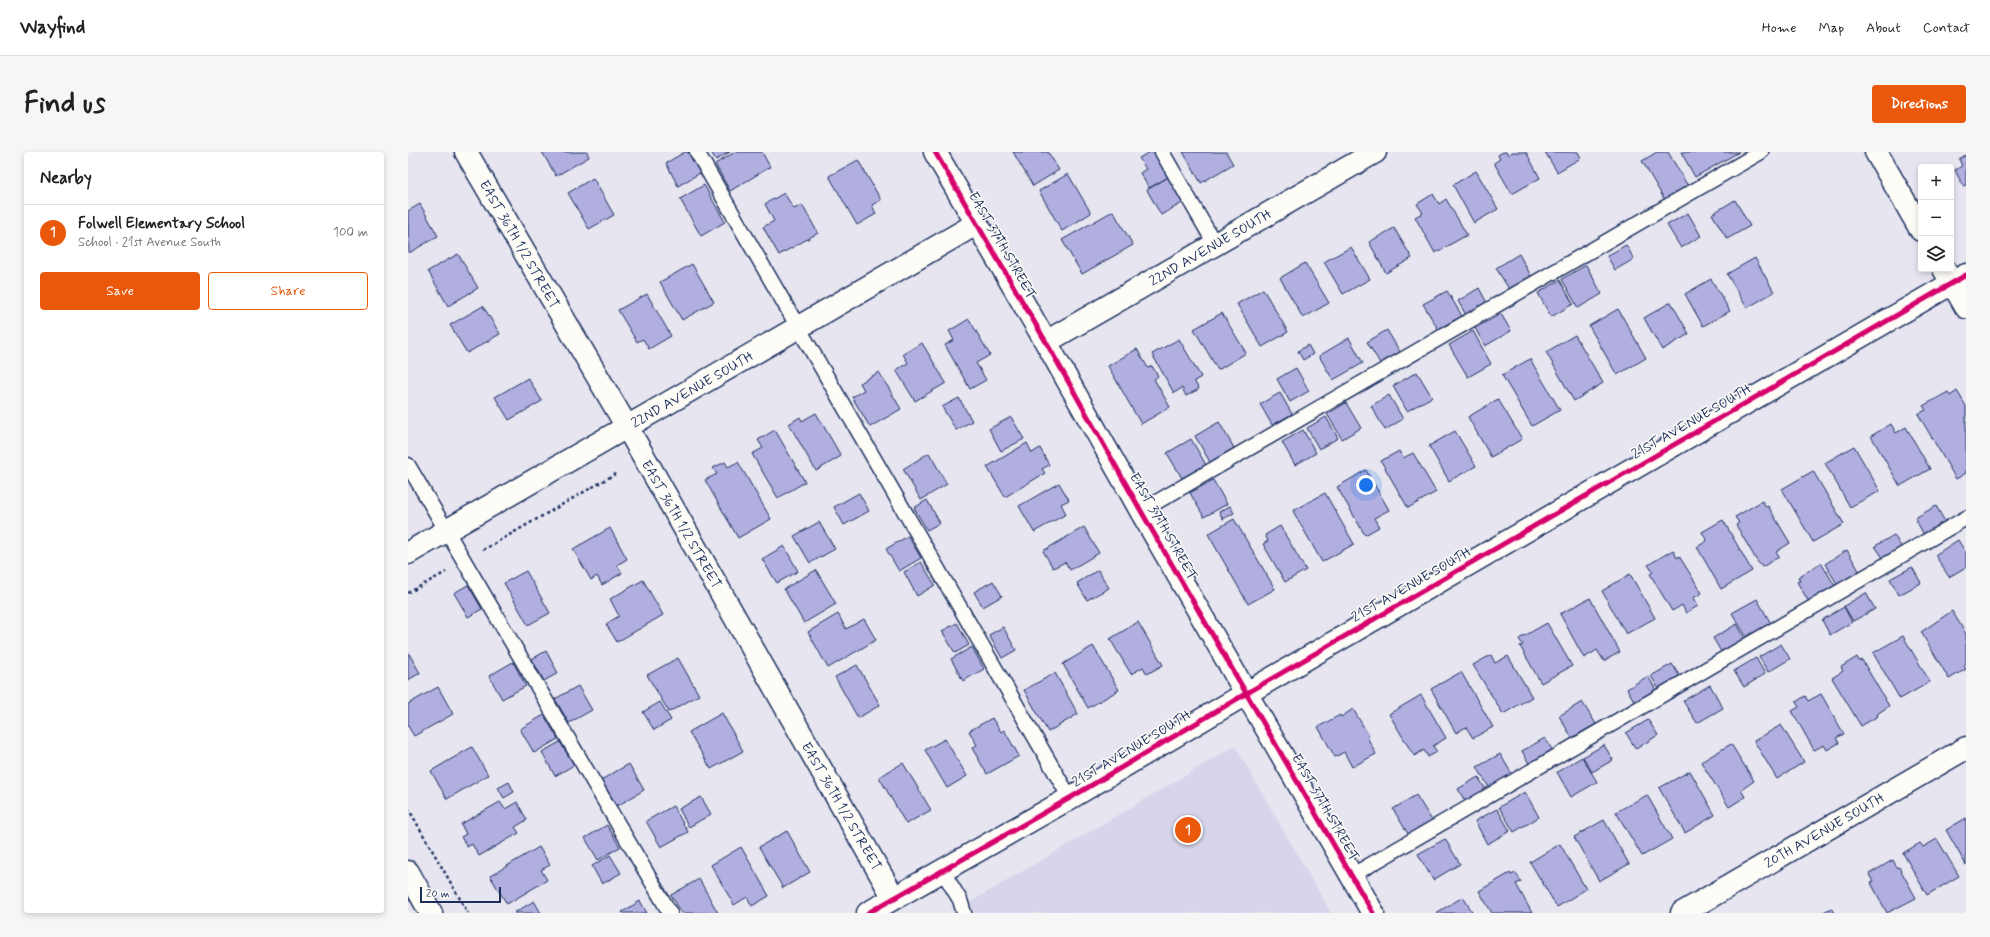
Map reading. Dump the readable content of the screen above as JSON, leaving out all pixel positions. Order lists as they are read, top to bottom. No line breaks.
{"streets":{"street":["EAST 36TH 1/2 STREET","EAST 37TH STREET","22ND AVENUE SOUTH","21ST AVENUE SOUTH","20TH AVENUE SOUTH"]},"crossings":[["EAST 36TH 1/2 STREET","22ND AVENUE SOUTH"],["EAST 36TH 1/2 STREET","21ST AVENUE SOUTH"],["EAST 37TH STREET","22ND AVENUE SOUTH"],["EAST 37TH STREET","21ST AVENUE SOUTH"]],"scale_bar":"20 m","page":{"header":"Wayfind","nav":["Home","Map","About","Contact"],"buttons":["Directions",["Save","Share"]],"title":"Find us","heading":"Nearby","map_buttons":["+","−"],"list":[{"mark":"1","name":"Folwell Elementary School","note":"School · 21st Avenue South","value":"100 m"}],"pins":"1","scale":"20 m"}}
